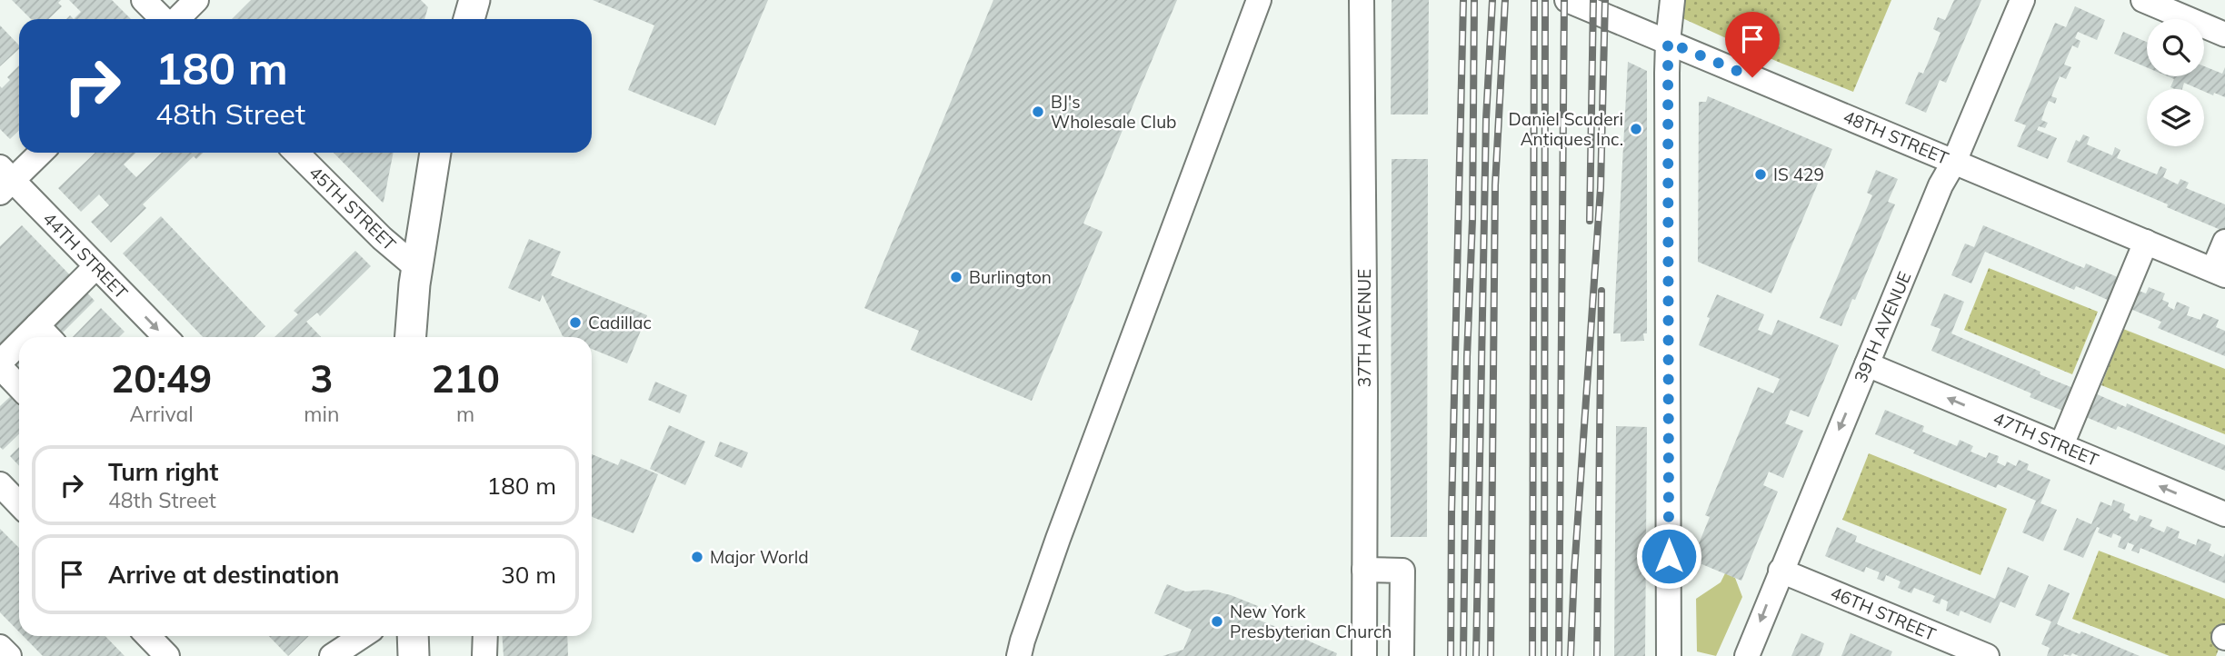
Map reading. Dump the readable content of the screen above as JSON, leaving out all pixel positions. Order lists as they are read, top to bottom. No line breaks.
{"streets":{"street":["48TH STREET","45TH STREET","44TH STREET","39TH AVENUE","37TH AVENUE","47TH STREET","46TH STREET"]},"crossings":[["48TH STREET","39TH AVENUE"],["39TH AVENUE","47TH STREET"],["39TH AVENUE","46TH STREET"]],"one_way":["47TH STREET"],"places":["BJ's Wholesale Club","Daniel Scuderi Antiques Inc.","IS 429","Burlington","Cadillac","Major World","New York Presbyterian Church"],"page":{"turn":["180 m","48th Street"],"eta":["20:49","Arrival","3","min","210","m"],"list":[{"name":"Turn right","note":"48th Street","value":"180 m"},{"name":"Arrive at destination","value":"30 m"}]}}
